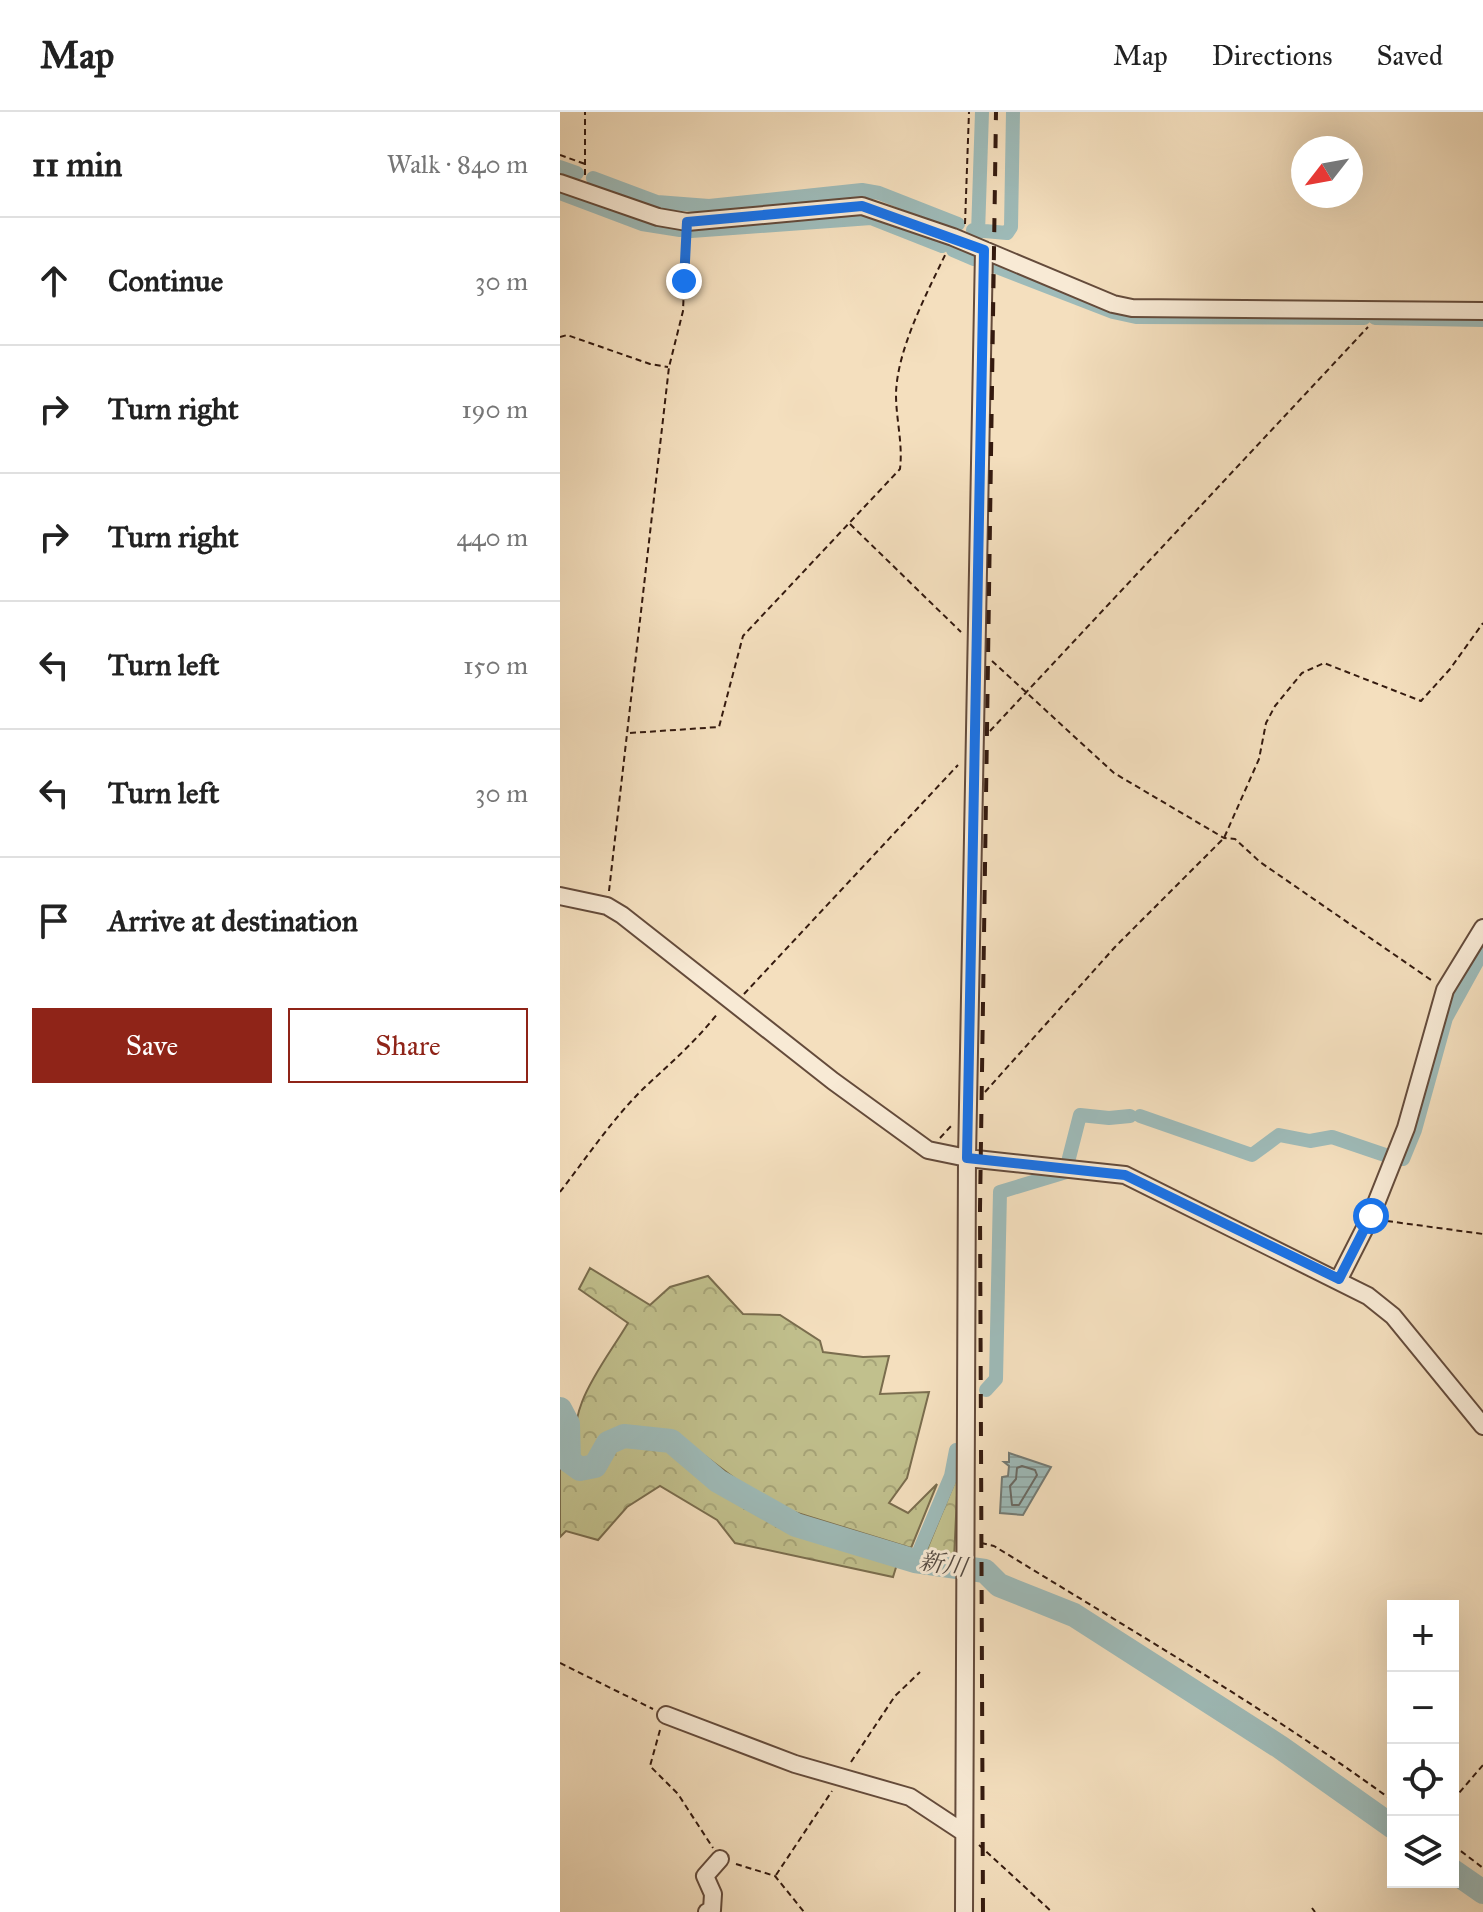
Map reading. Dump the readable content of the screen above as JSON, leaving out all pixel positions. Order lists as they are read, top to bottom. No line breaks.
{"water":["新川"],"north":"bottom left","page":{"header":"Map","nav":["Map","Directions","Saved"],"heading":["11 min","Walk · 840 m"],"list":[["Continue","30 m"],["Turn right","190 m"],["Turn right","440 m"],["Turn left","150 m"],["Turn left","30 m"],"Arrive at destination"],"buttons":["Save","Share"],"map_buttons":["+","−"]}}
